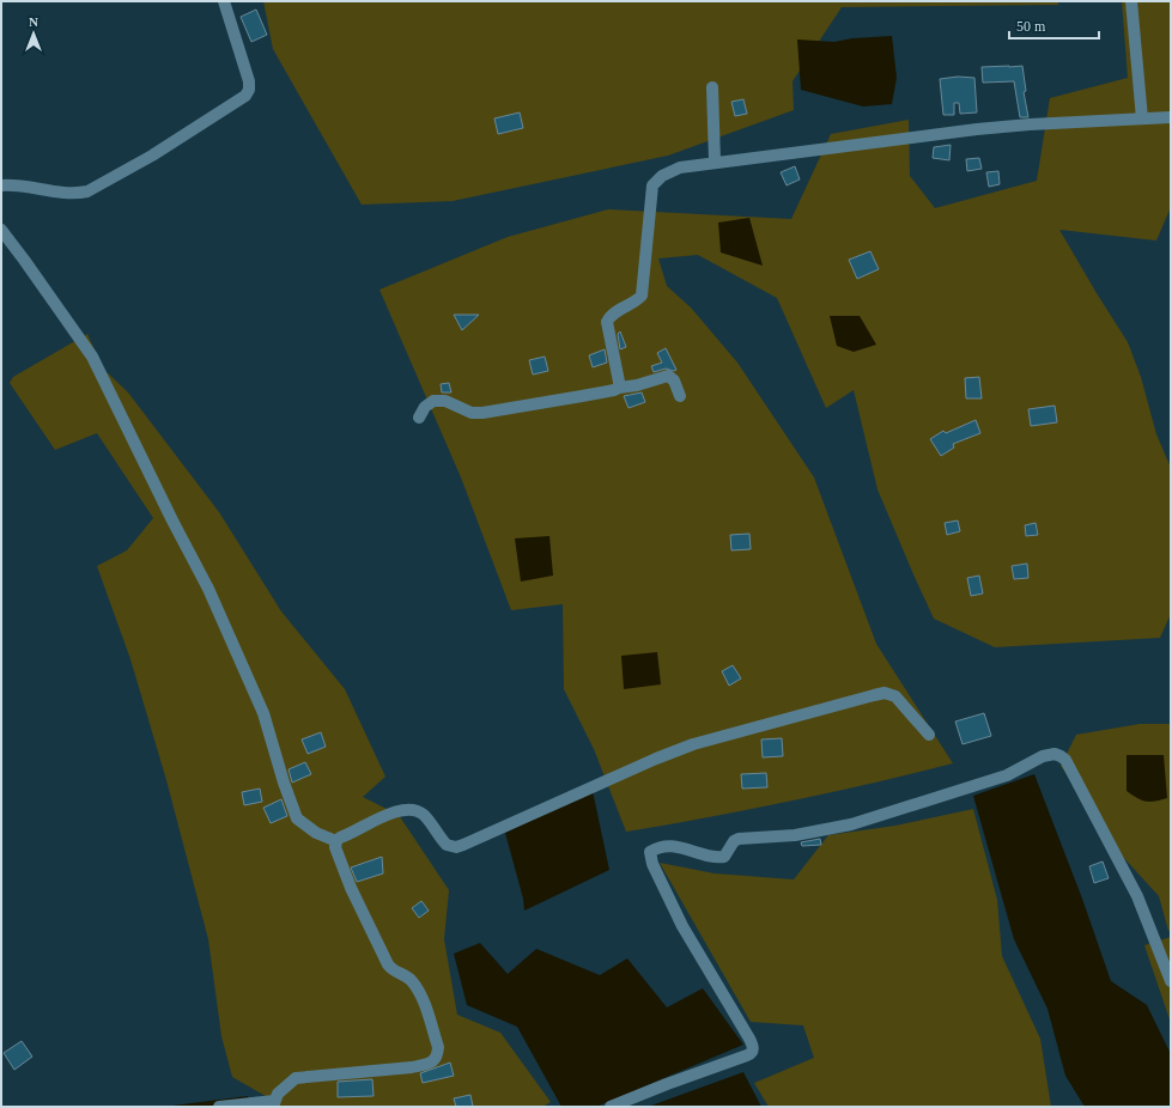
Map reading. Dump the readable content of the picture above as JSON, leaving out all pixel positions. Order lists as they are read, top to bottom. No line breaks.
{"scale_bar":"50 m","north":"top"}
